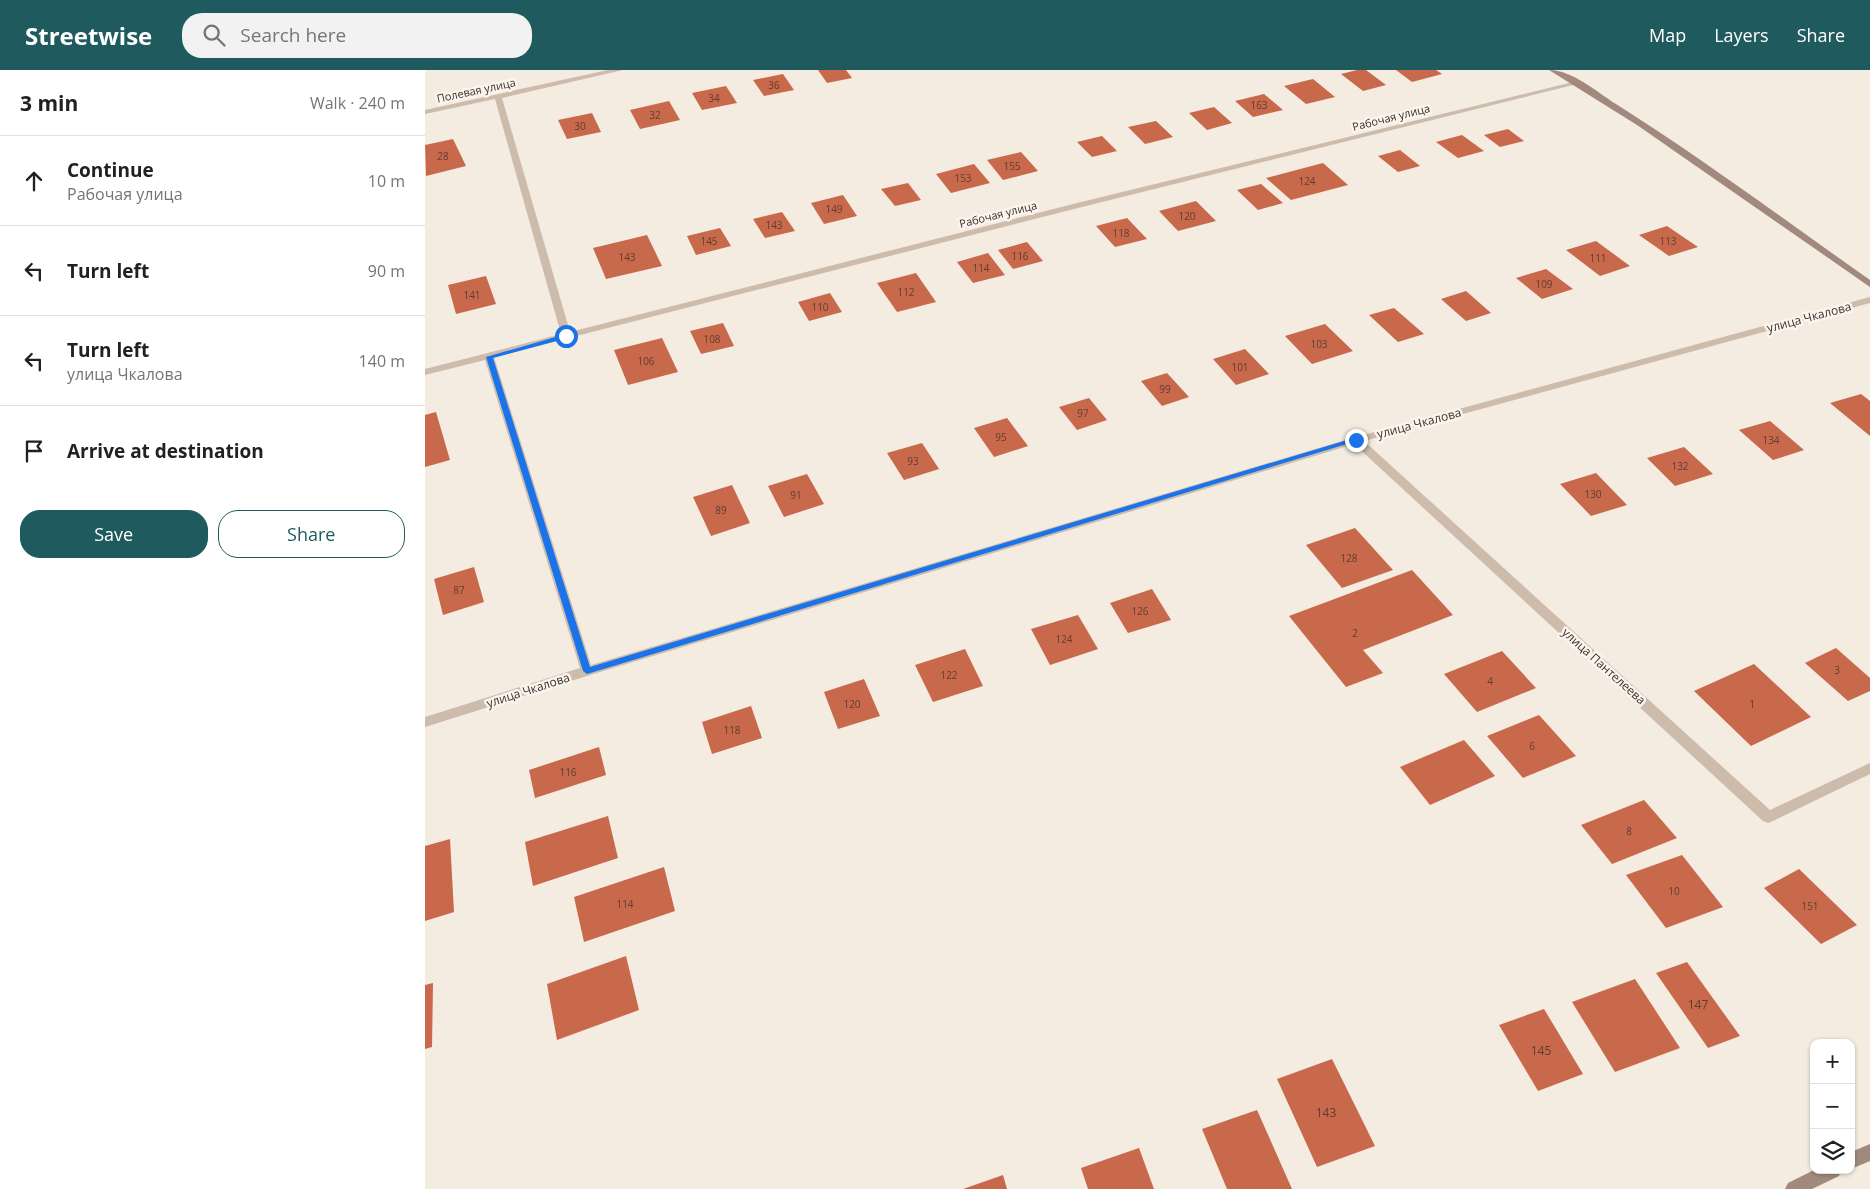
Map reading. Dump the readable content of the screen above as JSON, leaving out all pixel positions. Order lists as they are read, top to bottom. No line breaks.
{"streets":{"street":["Полевая улица","Рабочая улица","улица Чкалова","улица Пантелеева"]},"crossings":[["улица Чкалова","улица Пантелеева"]],"house_numbers":["36","34","163","32","30","28","155","153","124","149","120","143","118","145","113","116","143","111","114","109","112","141","110","108","103","106","101","99","97","95","134","93","132","130","91","89","128","87","126","2","124","3","122","4","120","1","118","6","116","8","10","114","151","147","145","143"],"page":{"header":"Streetwise","search":"Search here","nav":["Map","Layers","Share"],"heading":["3 min","Walk · 240 m"],"list":[["Continue","Рабочая улица","10 m"],["Turn left","90 m"],["Turn left","улица Чкалова","140 m"],"Arrive at destination"],"buttons":["Save","Share"],"map_buttons":["+","−"]}}
